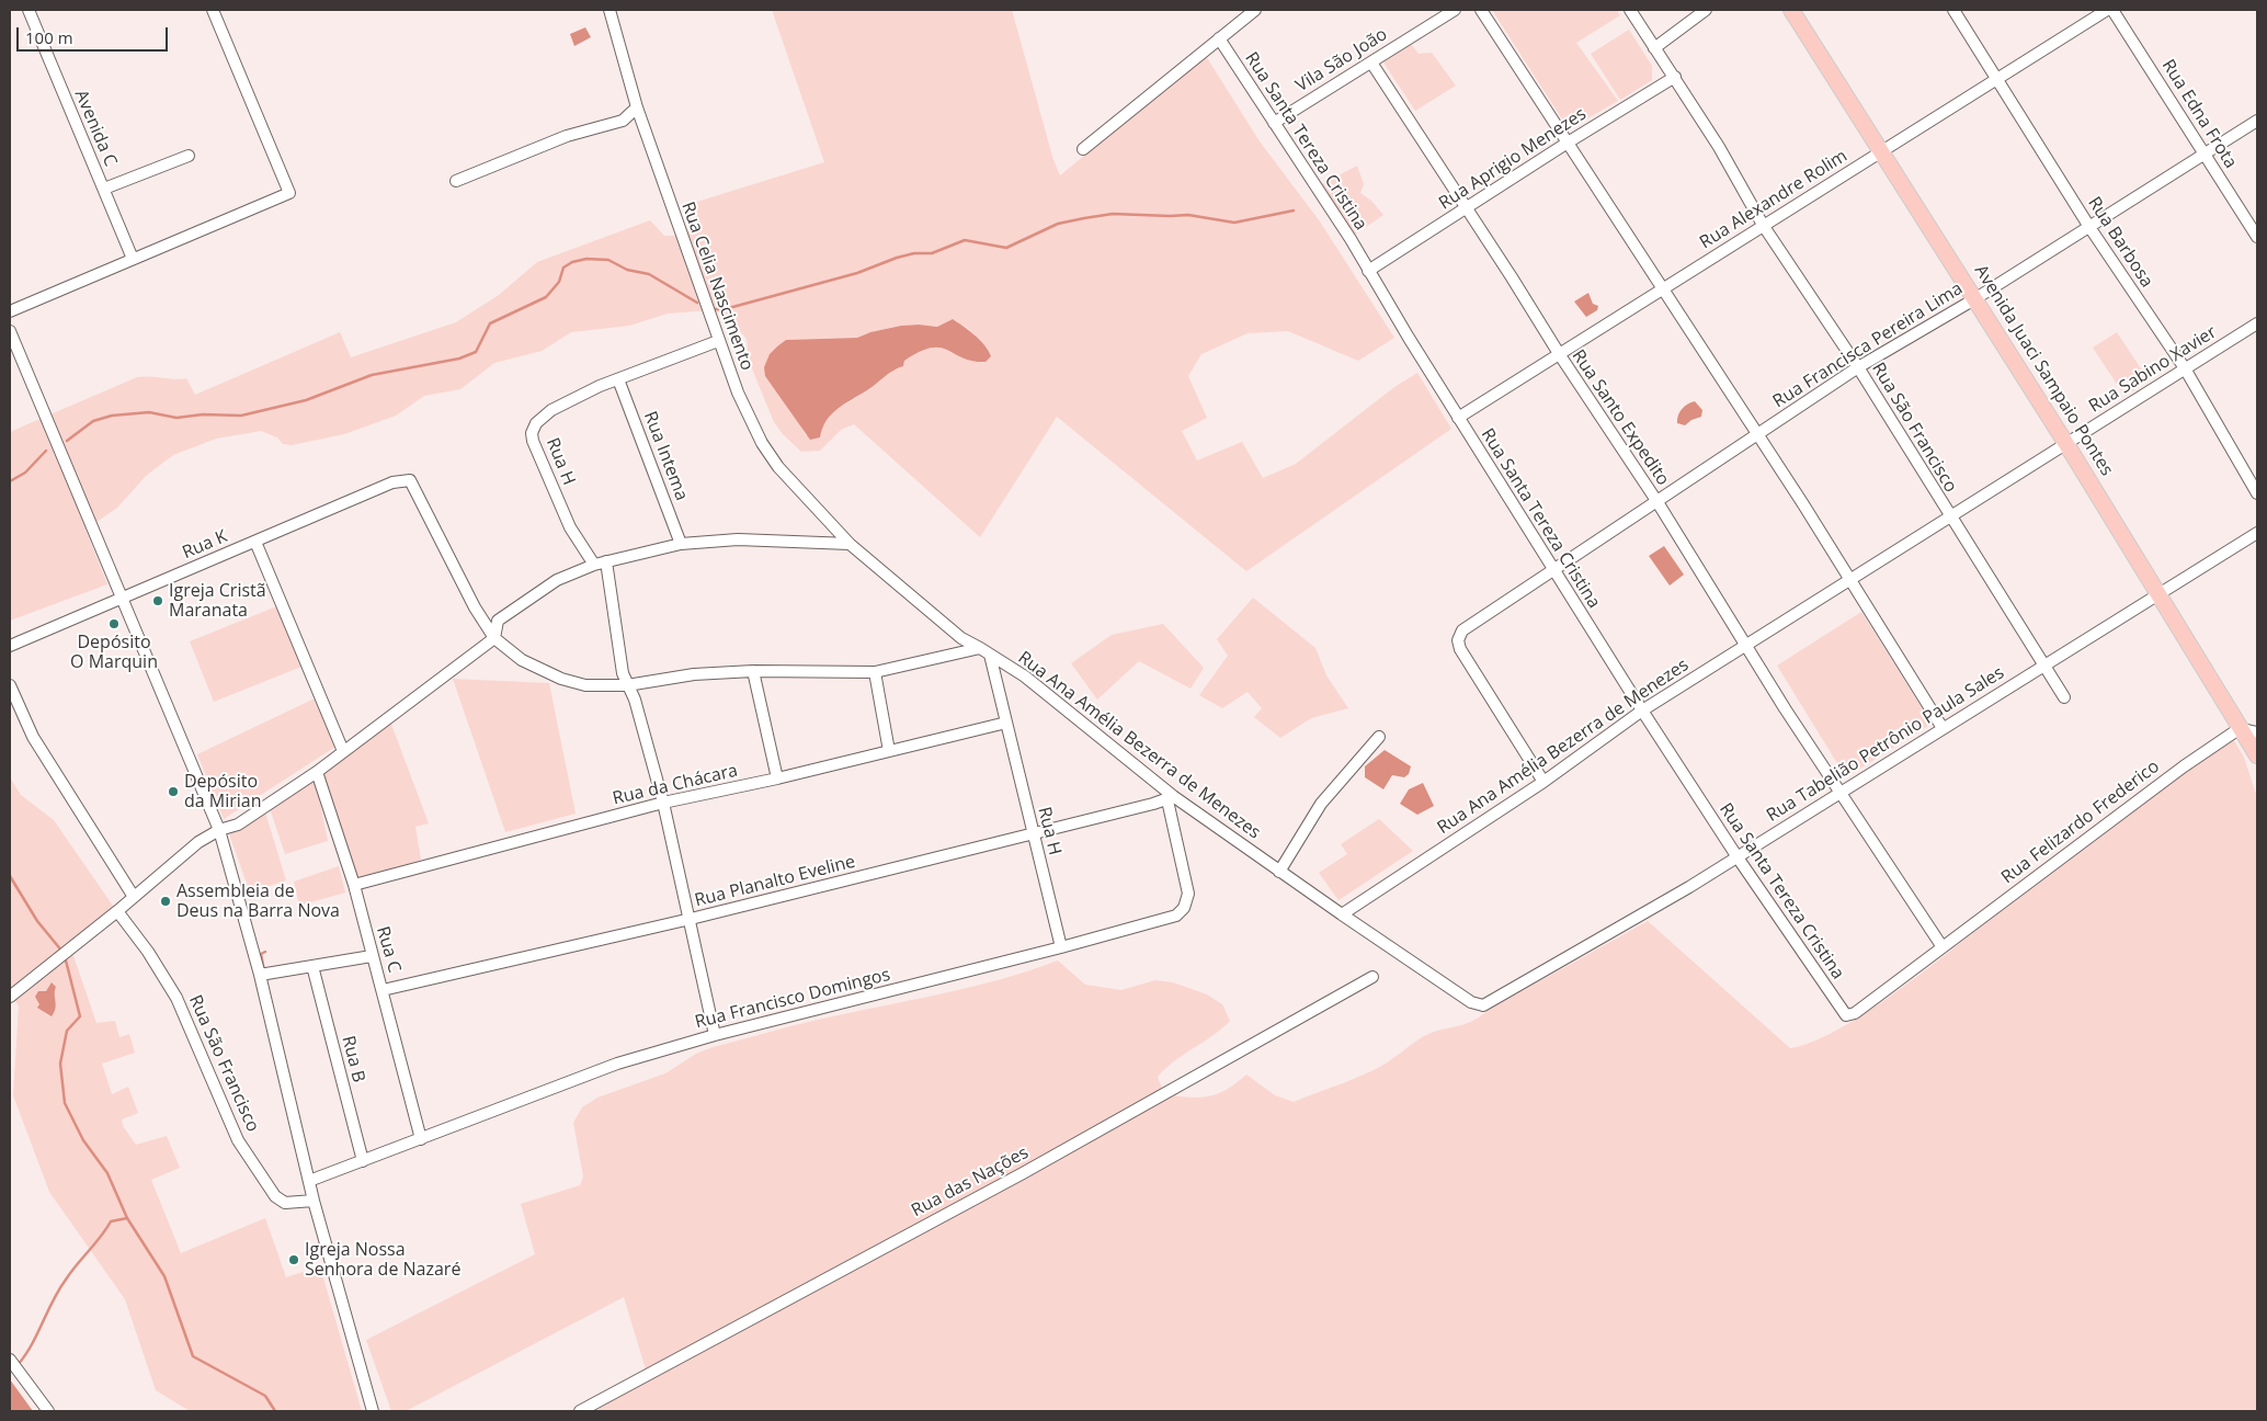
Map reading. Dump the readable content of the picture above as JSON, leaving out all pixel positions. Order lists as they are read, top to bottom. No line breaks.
{"streets":{"main road":["Avenida Juaci Sampaio Pontes"],"street":["Vila São João","Rua Edna Frota","Avenida C","Rua Santa Tereza Cristina","Rua Aprigio Menezes","Rua Alexandre Rolim","Rua Barbosa","Rua Celia Nascimento","Rua Francisca Pereira Lima","Rua Sabino Xavier","Rua Santo Expedito","Rua São Francisco","Rua Intema","Rua H","Rua K","Rua Tabelião Petrônio Paula Sales","Rua Ana Amélia Bezerra de Menezes","Rua da Chácara","Rua Felizardo Frederico","Rua Planalto Eveline","Rua C","Rua Francisco Domingos","Rua B","Rua das Nações"]},"crossings":[["Vila São João","Rua Santa Tereza Cristina"],["Vila São João","Rua Santo Expedito"],["Rua Edna Frota","Rua Francisca Pereira Lima"],["Rua Santa Tereza Cristina","Rua Aprigio Menezes"],["Rua Santa Tereza Cristina","Rua Alexandre Rolim"],["Rua Santa Tereza Cristina","Rua Francisca Pereira Lima"],["Rua Santa Tereza Cristina","Rua Tabelião Petrônio Paula Sales"],["Rua Santa Tereza Cristina","Rua Ana Amélia Bezerra de Menezes"],["Rua Santa Tereza Cristina","Rua Felizardo Frederico"],["Rua Aprigio Menezes","Rua Santo Expedito"],["Rua Aprigio Menezes","Rua São Francisco"],["Rua Alexandre Rolim","Rua Barbosa"],["Rua Alexandre Rolim","Avenida Juaci Sampaio Pontes"],["Rua Alexandre Rolim","Rua Santo Expedito"],["Rua Alexandre Rolim","Rua São Francisco"],["Rua Barbosa","Rua Francisca Pereira Lima"],["Rua Barbosa","Rua Sabino Xavier"],["Rua Celia Nascimento","Rua H"],["Rua Celia Nascimento","Rua Ana Amélia Bezerra de Menezes"],["Rua Francisca Pereira Lima","Avenida Juaci Sampaio Pontes"],["Rua Francisca Pereira Lima","Rua Santo Expedito"],["Rua Francisca Pereira Lima","Rua São Francisco"],["Rua Francisca Pereira Lima","Rua Ana Amélia Bezerra de Menezes"],["Rua Sabino Xavier","Avenida Juaci Sampaio Pontes"],["Rua Sabino Xavier","Rua Ana Amélia Bezerra de Menezes"],["Avenida Juaci Sampaio Pontes","Rua Tabelião Petrônio Paula Sales"],["Avenida Juaci Sampaio Pontes","Rua Ana Amélia Bezerra de Menezes"],["Avenida Juaci Sampaio Pontes","Rua Felizardo Frederico"],["Rua Santo Expedito","Rua Tabelião Petrônio Paula Sales"],["Rua Santo Expedito","Rua Ana Amélia Bezerra de Menezes"],["Rua São Francisco","Rua Tabelião Petrônio Paula Sales"],["Rua São Francisco","Rua Ana Amélia Bezerra de Menezes"],["Rua Intema","Rua H"],["Rua H","Rua Ana Amélia Bezerra de Menezes"],["Rua H","Rua da Chácara"],["Rua H","Rua Planalto Eveline"],["Rua H","Rua Francisco Domingos"],["Rua Tabelião Petrônio Paula Sales","Rua Ana Amélia Bezerra de Menezes"],["Rua Ana Amélia Bezerra de Menezes","Rua Planalto Eveline"],["Rua Ana Amélia Bezerra de Menezes","Rua Francisco Domingos"],["Rua da Chácara","Rua C"],["Rua Planalto Eveline","Rua C"],["Rua Planalto Eveline","Rua Francisco Domingos"],["Rua C","Rua Francisco Domingos"],["Rua Francisco Domingos","Rua B"]],"places":["Igreja Cristã Maranata","Depósito O Marquin","Depósito da Mirian","Assembleia de Deus na Barra Nova","Igreja Nossa Senhora de Nazaré"],"scale_bar":"100 m"}
